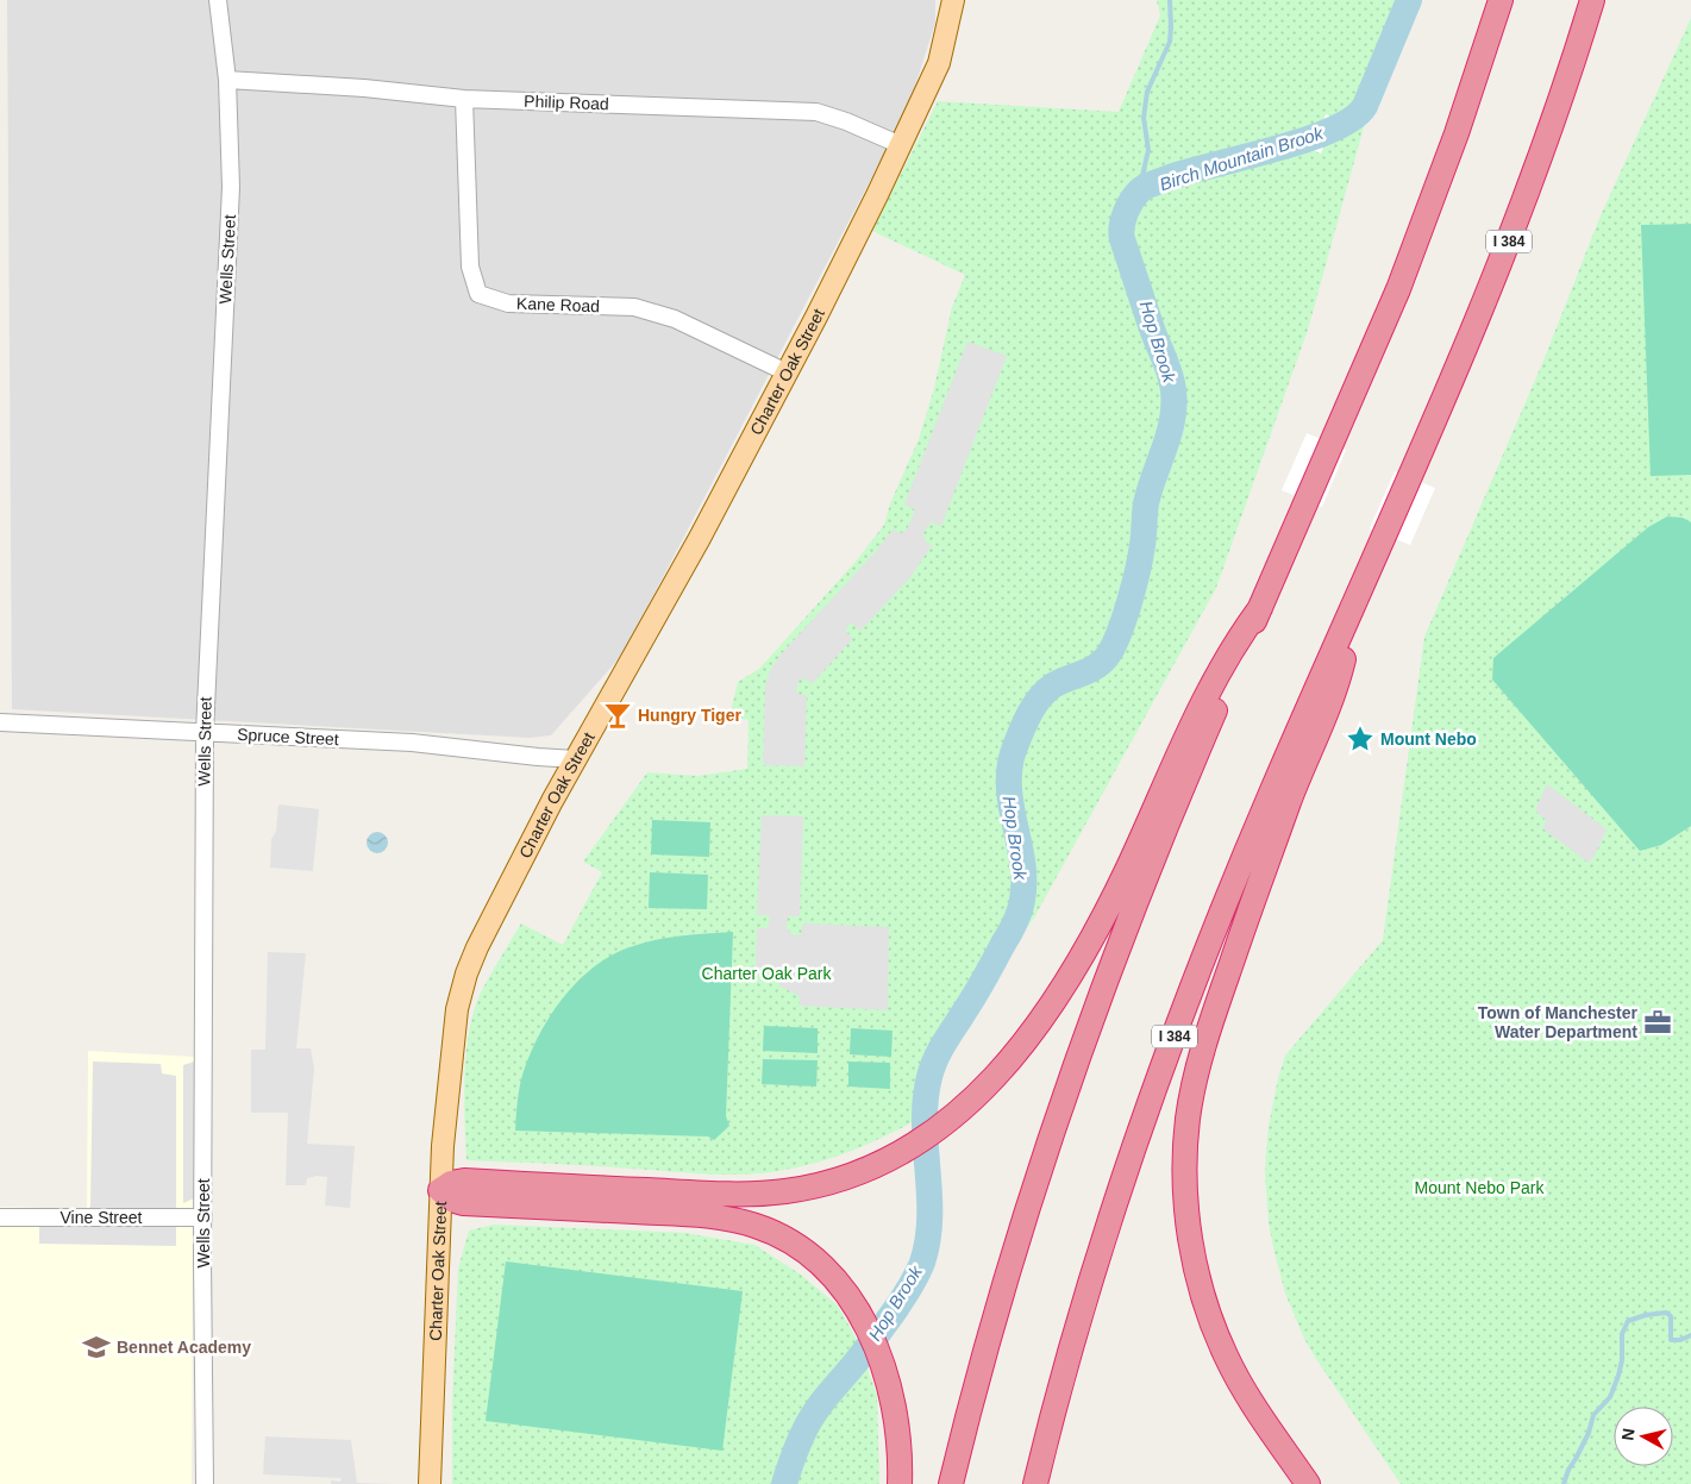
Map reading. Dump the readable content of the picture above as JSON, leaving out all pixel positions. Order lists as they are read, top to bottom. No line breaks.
{"streets":{"highway":["I 384"],"main road":["Charter Oak Street"],"street":["Philip Road","Wells Street","Kane Road","Spruce Street","Vine Street"]},"crossings":[["Philip Road","Wells Street"],["Philip Road","Kane Road"],["Philip Road","Charter Oak Street"],["Wells Street","Spruce Street"],["Wells Street","Vine Street"],["Kane Road","Charter Oak Street"],["Charter Oak Street","Spruce Street"]],"water":["Birch Mountain Brook","Hop Brook"],"parks":["Charter Oak Park","Mount Nebo Park"],"places":{"bar":["Hungry Tiger"],"place":["Mount Nebo"],"office":["Town of Manchester Water Department"],"school or university":["Bennet Academy"]},"north":"left"}
